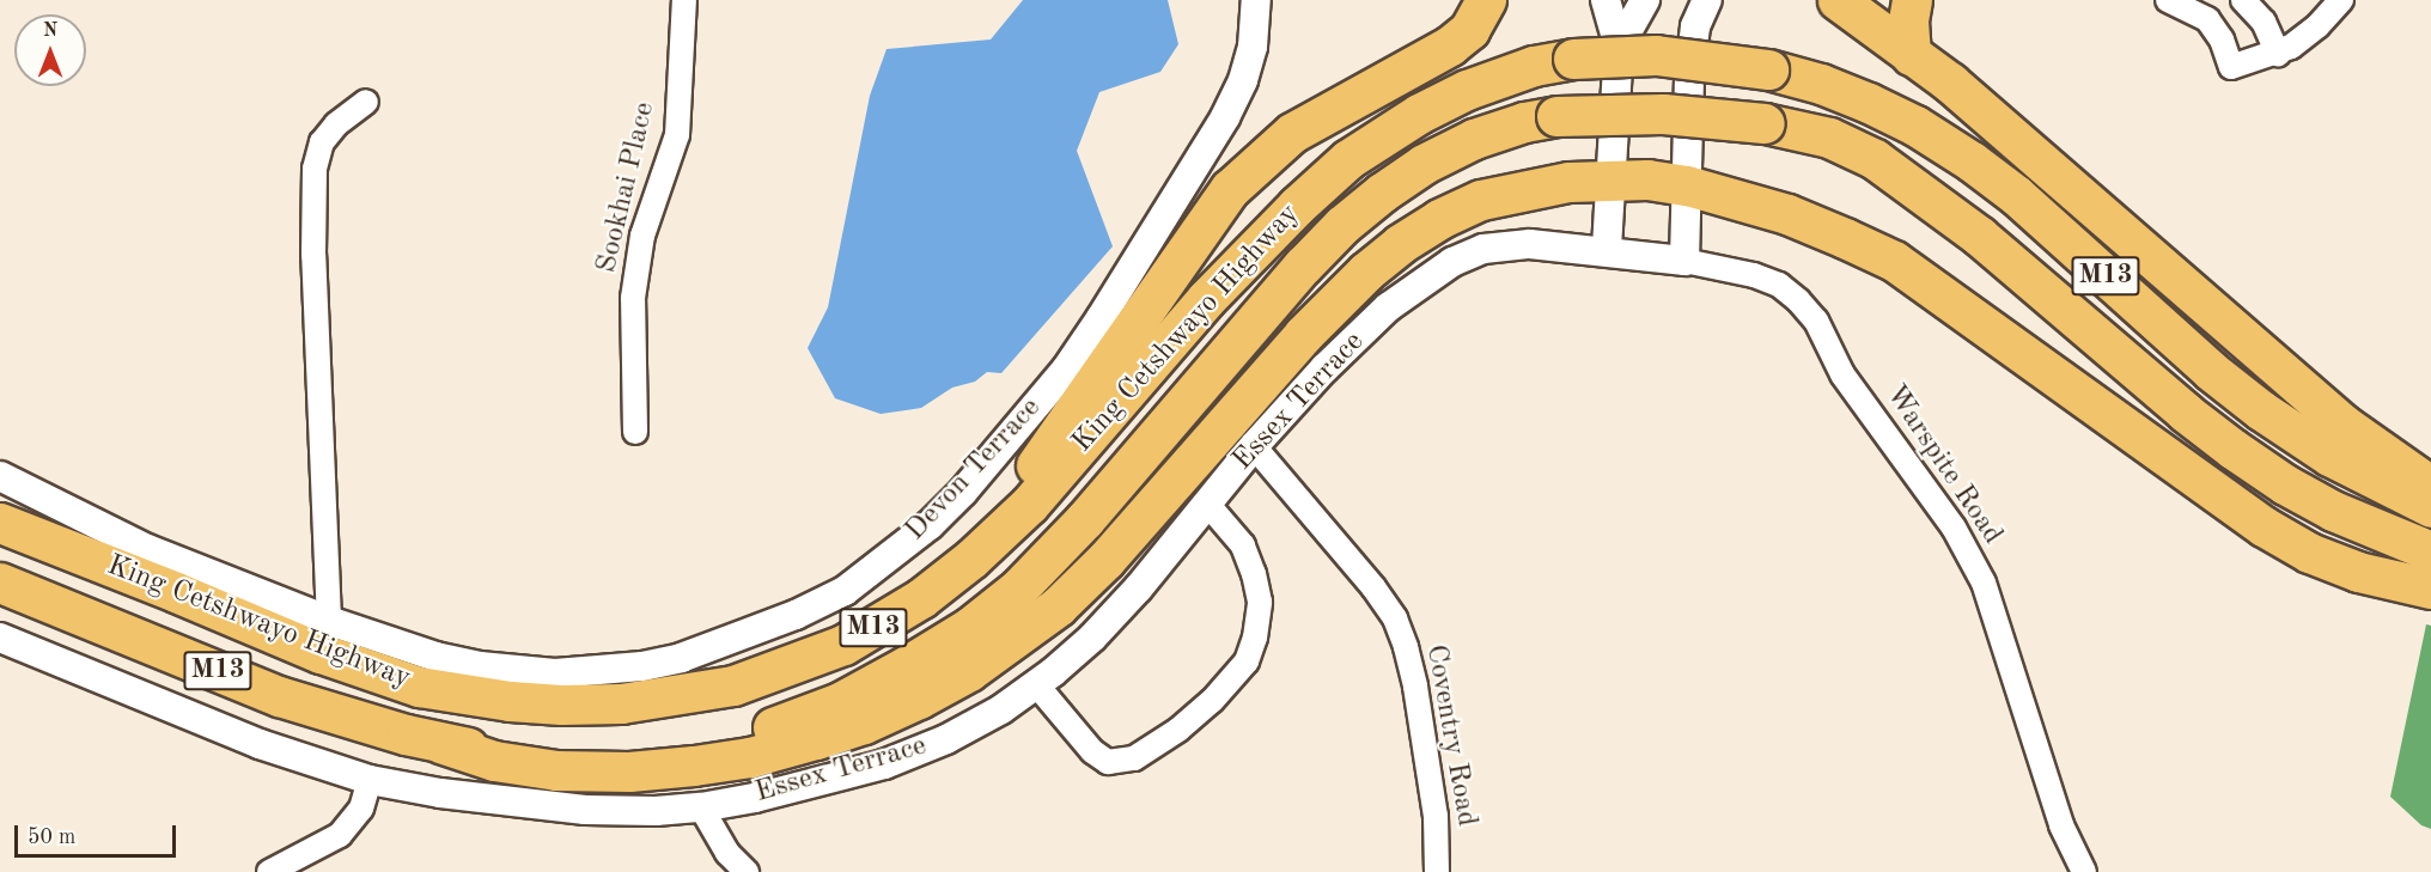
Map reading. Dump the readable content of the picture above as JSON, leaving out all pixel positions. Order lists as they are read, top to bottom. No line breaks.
{"streets":{"highway":["M13","King Cetshwayo Highway"],"street":["Sookhai Place","Essex Terrace","Warspite Road","Devon Terrace","Coventry Road"]},"crossings":[["Essex Terrace","Warspite Road"],["Essex Terrace","Coventry Road"]],"scale_bar":"50 m","north":"top"}
